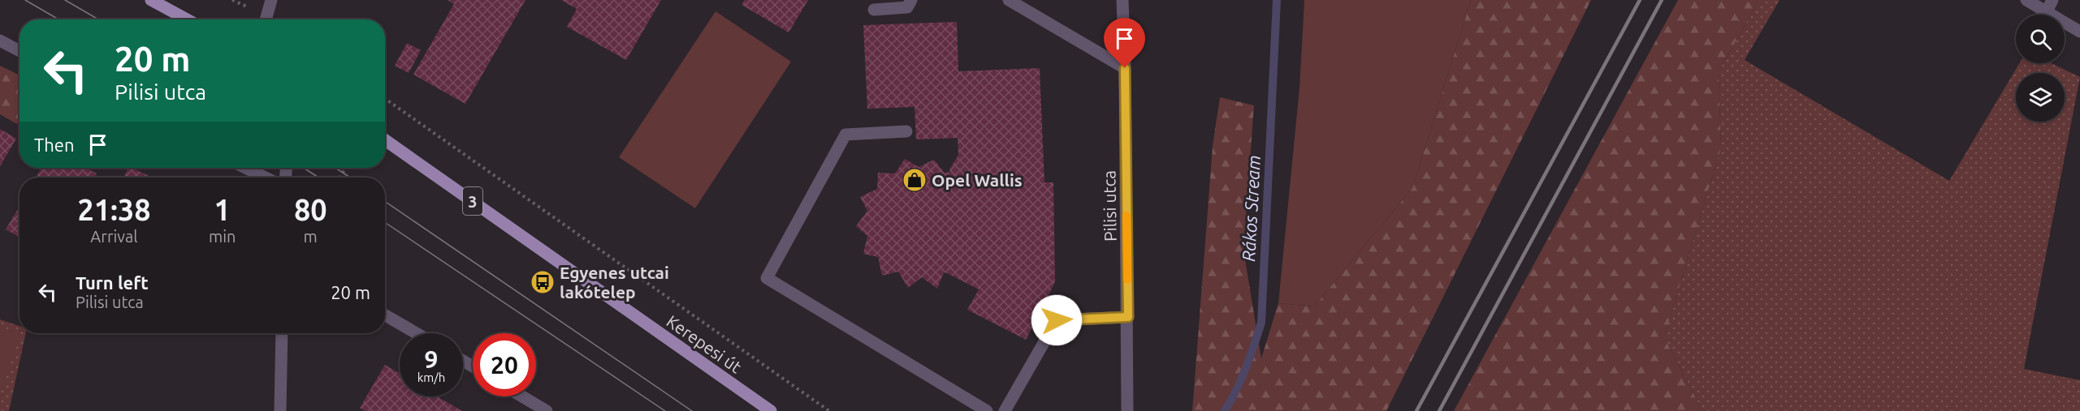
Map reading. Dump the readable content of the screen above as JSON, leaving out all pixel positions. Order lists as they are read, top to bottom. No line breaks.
{"streets":{"main road":["3","Kerepesi út"],"street":["Pilisi utca"]},"water":["Rákos Stream"],"places":{"shop":["Opel Wallis"],"bus stop":["Egyenes utcai lakótelep"]},"page":{"turn":["20 m","Pilisi utca"],"then":"Then","eta":["21:38","Arrival","1","min","80","m"],"list":[{"name":"Turn left","note":"Pilisi utca","value":"20 m"}],"speed":"9 km/h","limit":"20"}}
